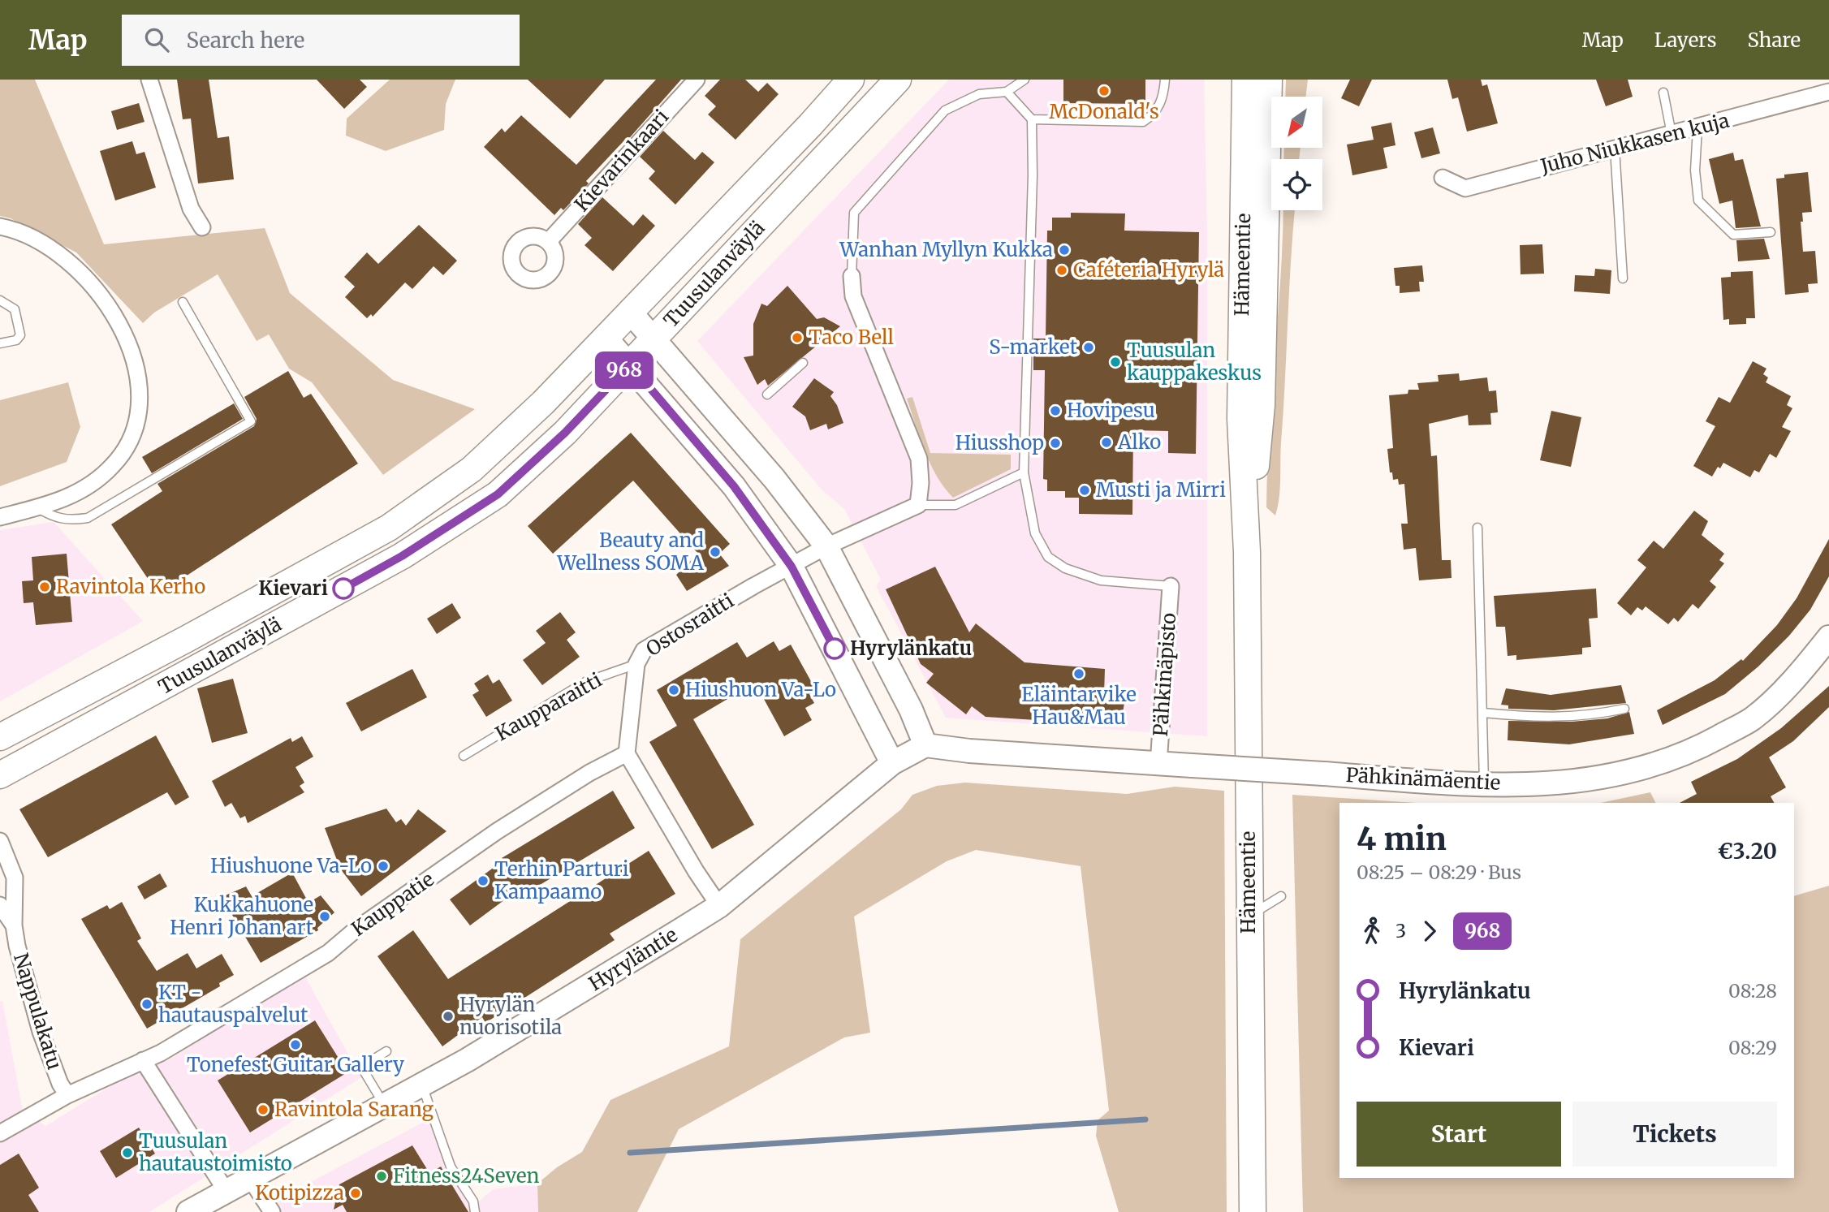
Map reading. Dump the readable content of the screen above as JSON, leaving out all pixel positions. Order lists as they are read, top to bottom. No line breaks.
{"streets":{"main road":["Hämeentie","Tuusulanväylä"],"street":["Juho Niukkasen kuja","Kievarinkaari","Ostosraitti","Pähkinäpisto","Pähkinämäentie","Kauppatie","Hyryläntie","Nappulakatu"],"lane":["Kaupparaitti"]},"crossings":[["Ostosraitti","Kaupparaitti"],["Ostosraitti","Kauppatie"],["Pähkinäpisto","Pähkinämäentie"],["Pähkinämäentie","Hyryläntie"],["Kauppatie","Nappulakatu"]],"places":["McDonald's","Wanhan Myllyn Kukka","Caféteria Hyrylä","Taco Bell","S-market","Tuusulan kauppakeskus","Hovipesu","Alko","Hiusshop","Musti ja Mirri","Beauty and Wellness SOMA","Ravintola Kerho","Kievari","Hyrylänkatu","Eläintarvike Hau&Mau","Hiushuon Va-Lo","Hiushuone Va-Lo","Terhin Parturi Kampaamo","Kukkahuone Henri Johan art","KT - hautauspalvelut","Hyrylän nuorisotila","Tonefest Guitar Gallery","Ravintola Sarang","Tuusulan hautaustoimisto","Fitness24Seven","Kotipizza"],"lines":["bus line 968"],"north":"bottom left","page":{"header":"Map","search":"Search here","nav":["Map","Layers","Share"],"on_map":"968","heading":["4 min","08:25 – 08:29 · Bus","€3.20"],"legs":["3","968"],"list":[{"name":"Hyrylänkatu","value":"08:28"},{"name":"Kievari","value":"08:29"}],"buttons":["Start","Tickets"]}}
